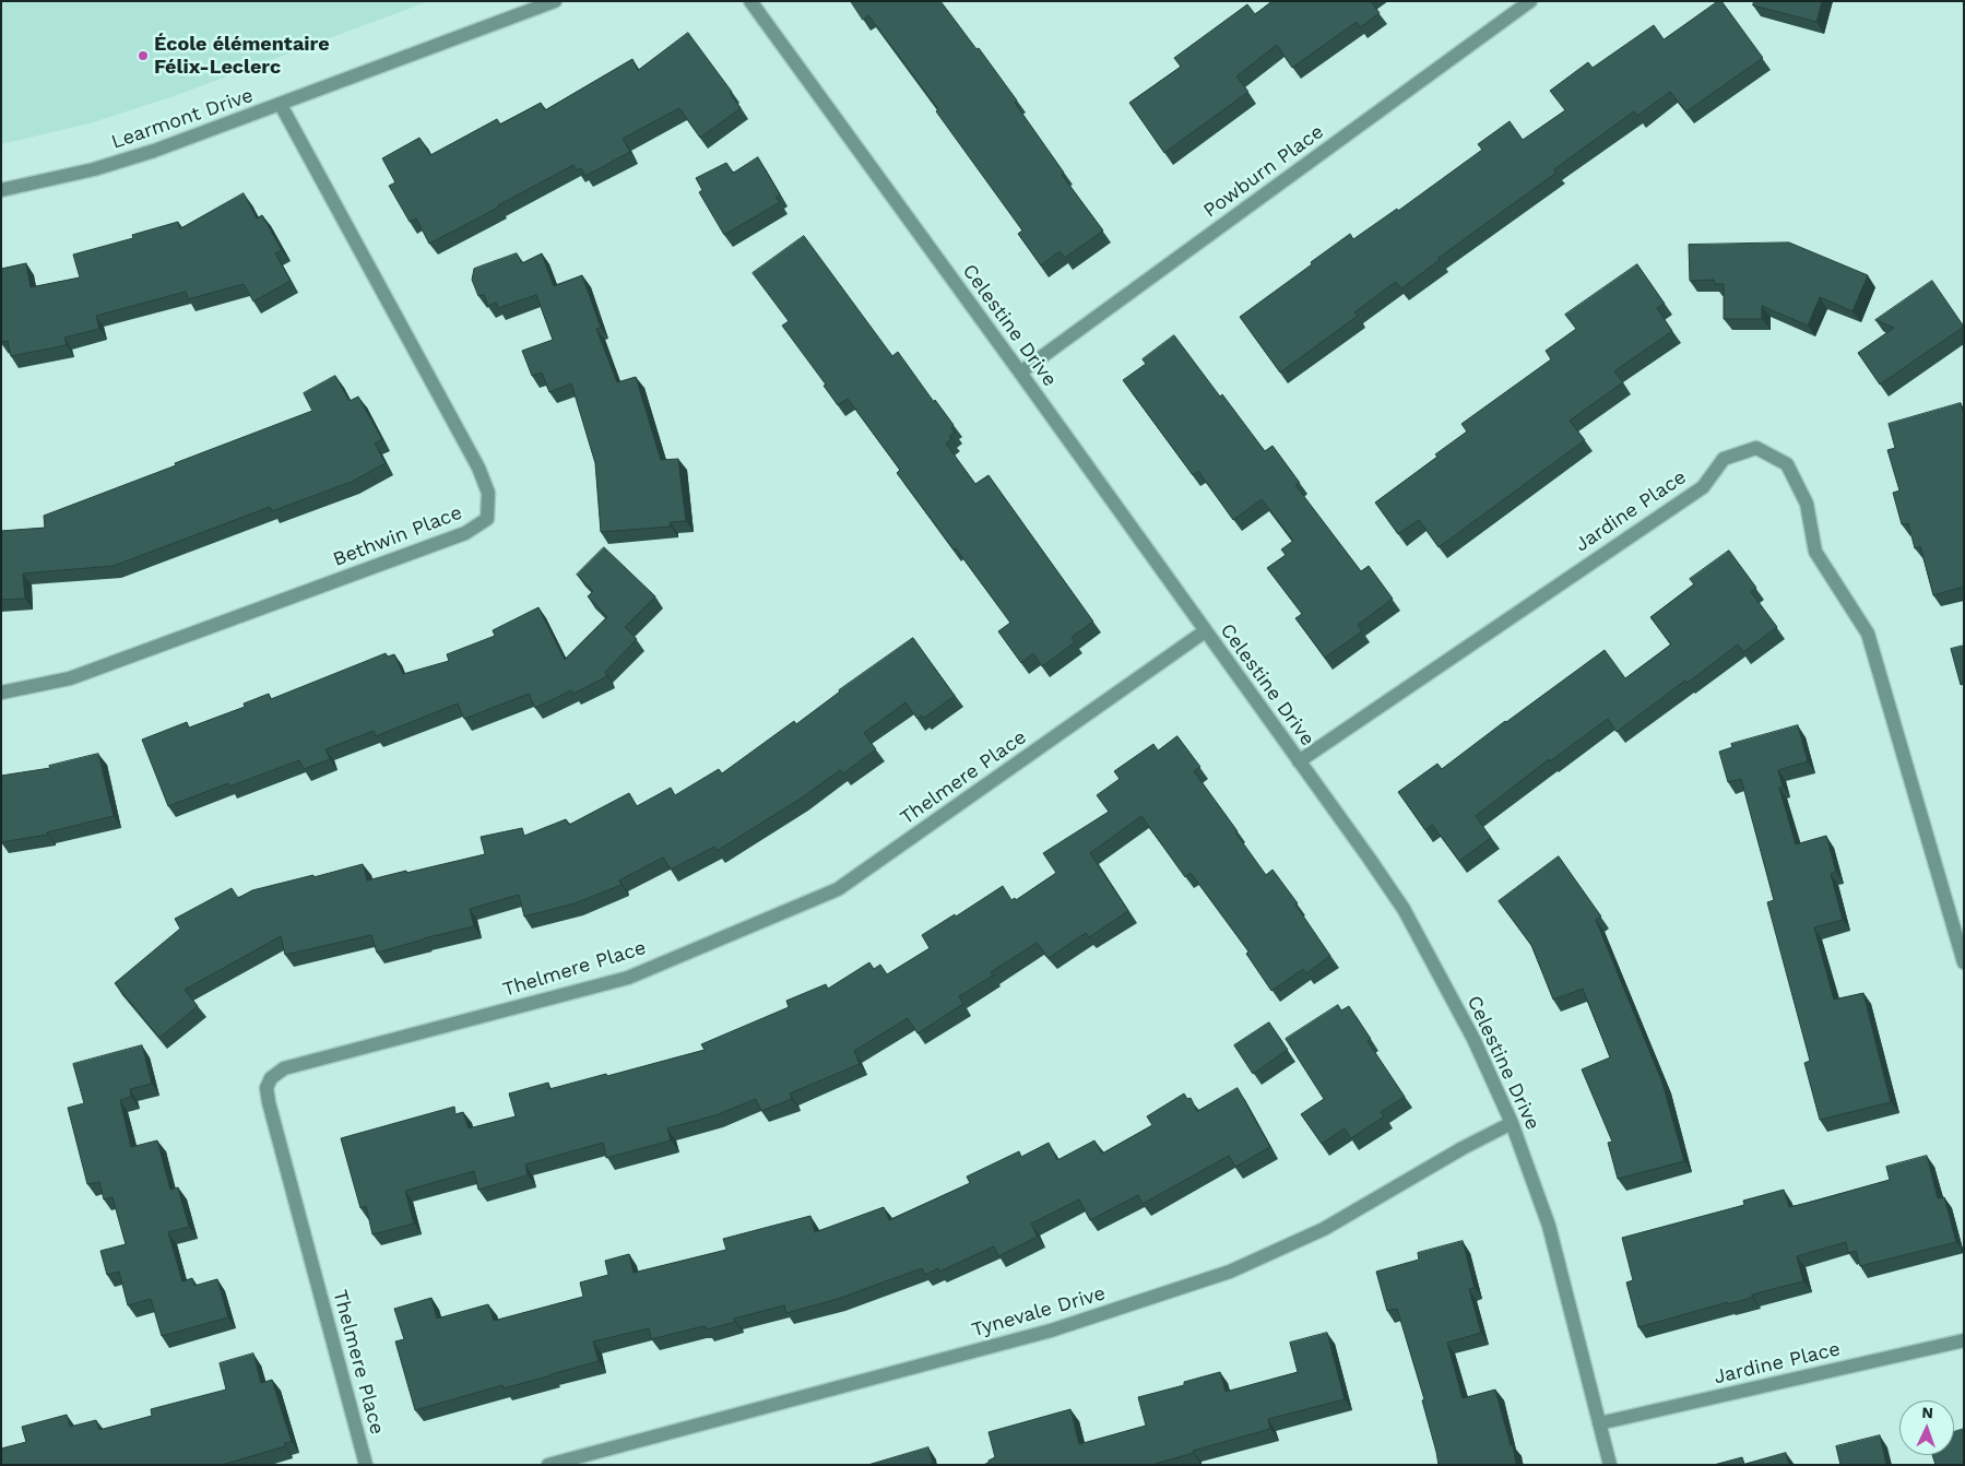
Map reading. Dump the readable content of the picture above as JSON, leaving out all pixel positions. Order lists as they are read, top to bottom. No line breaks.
{"streets":{"street":["Learmont Drive","Powburn Place","Celestine Drive","Jardine Place","Bethwin Place","Thelmere Place","Tynevale Drive"]},"crossings":[["Learmont Drive","Bethwin Place"],["Powburn Place","Celestine Drive"],["Celestine Drive","Jardine Place"],["Celestine Drive","Thelmere Place"],["Celestine Drive","Tynevale Drive"]],"places":["École élémentaire Félix-Leclerc"],"north":"top"}
